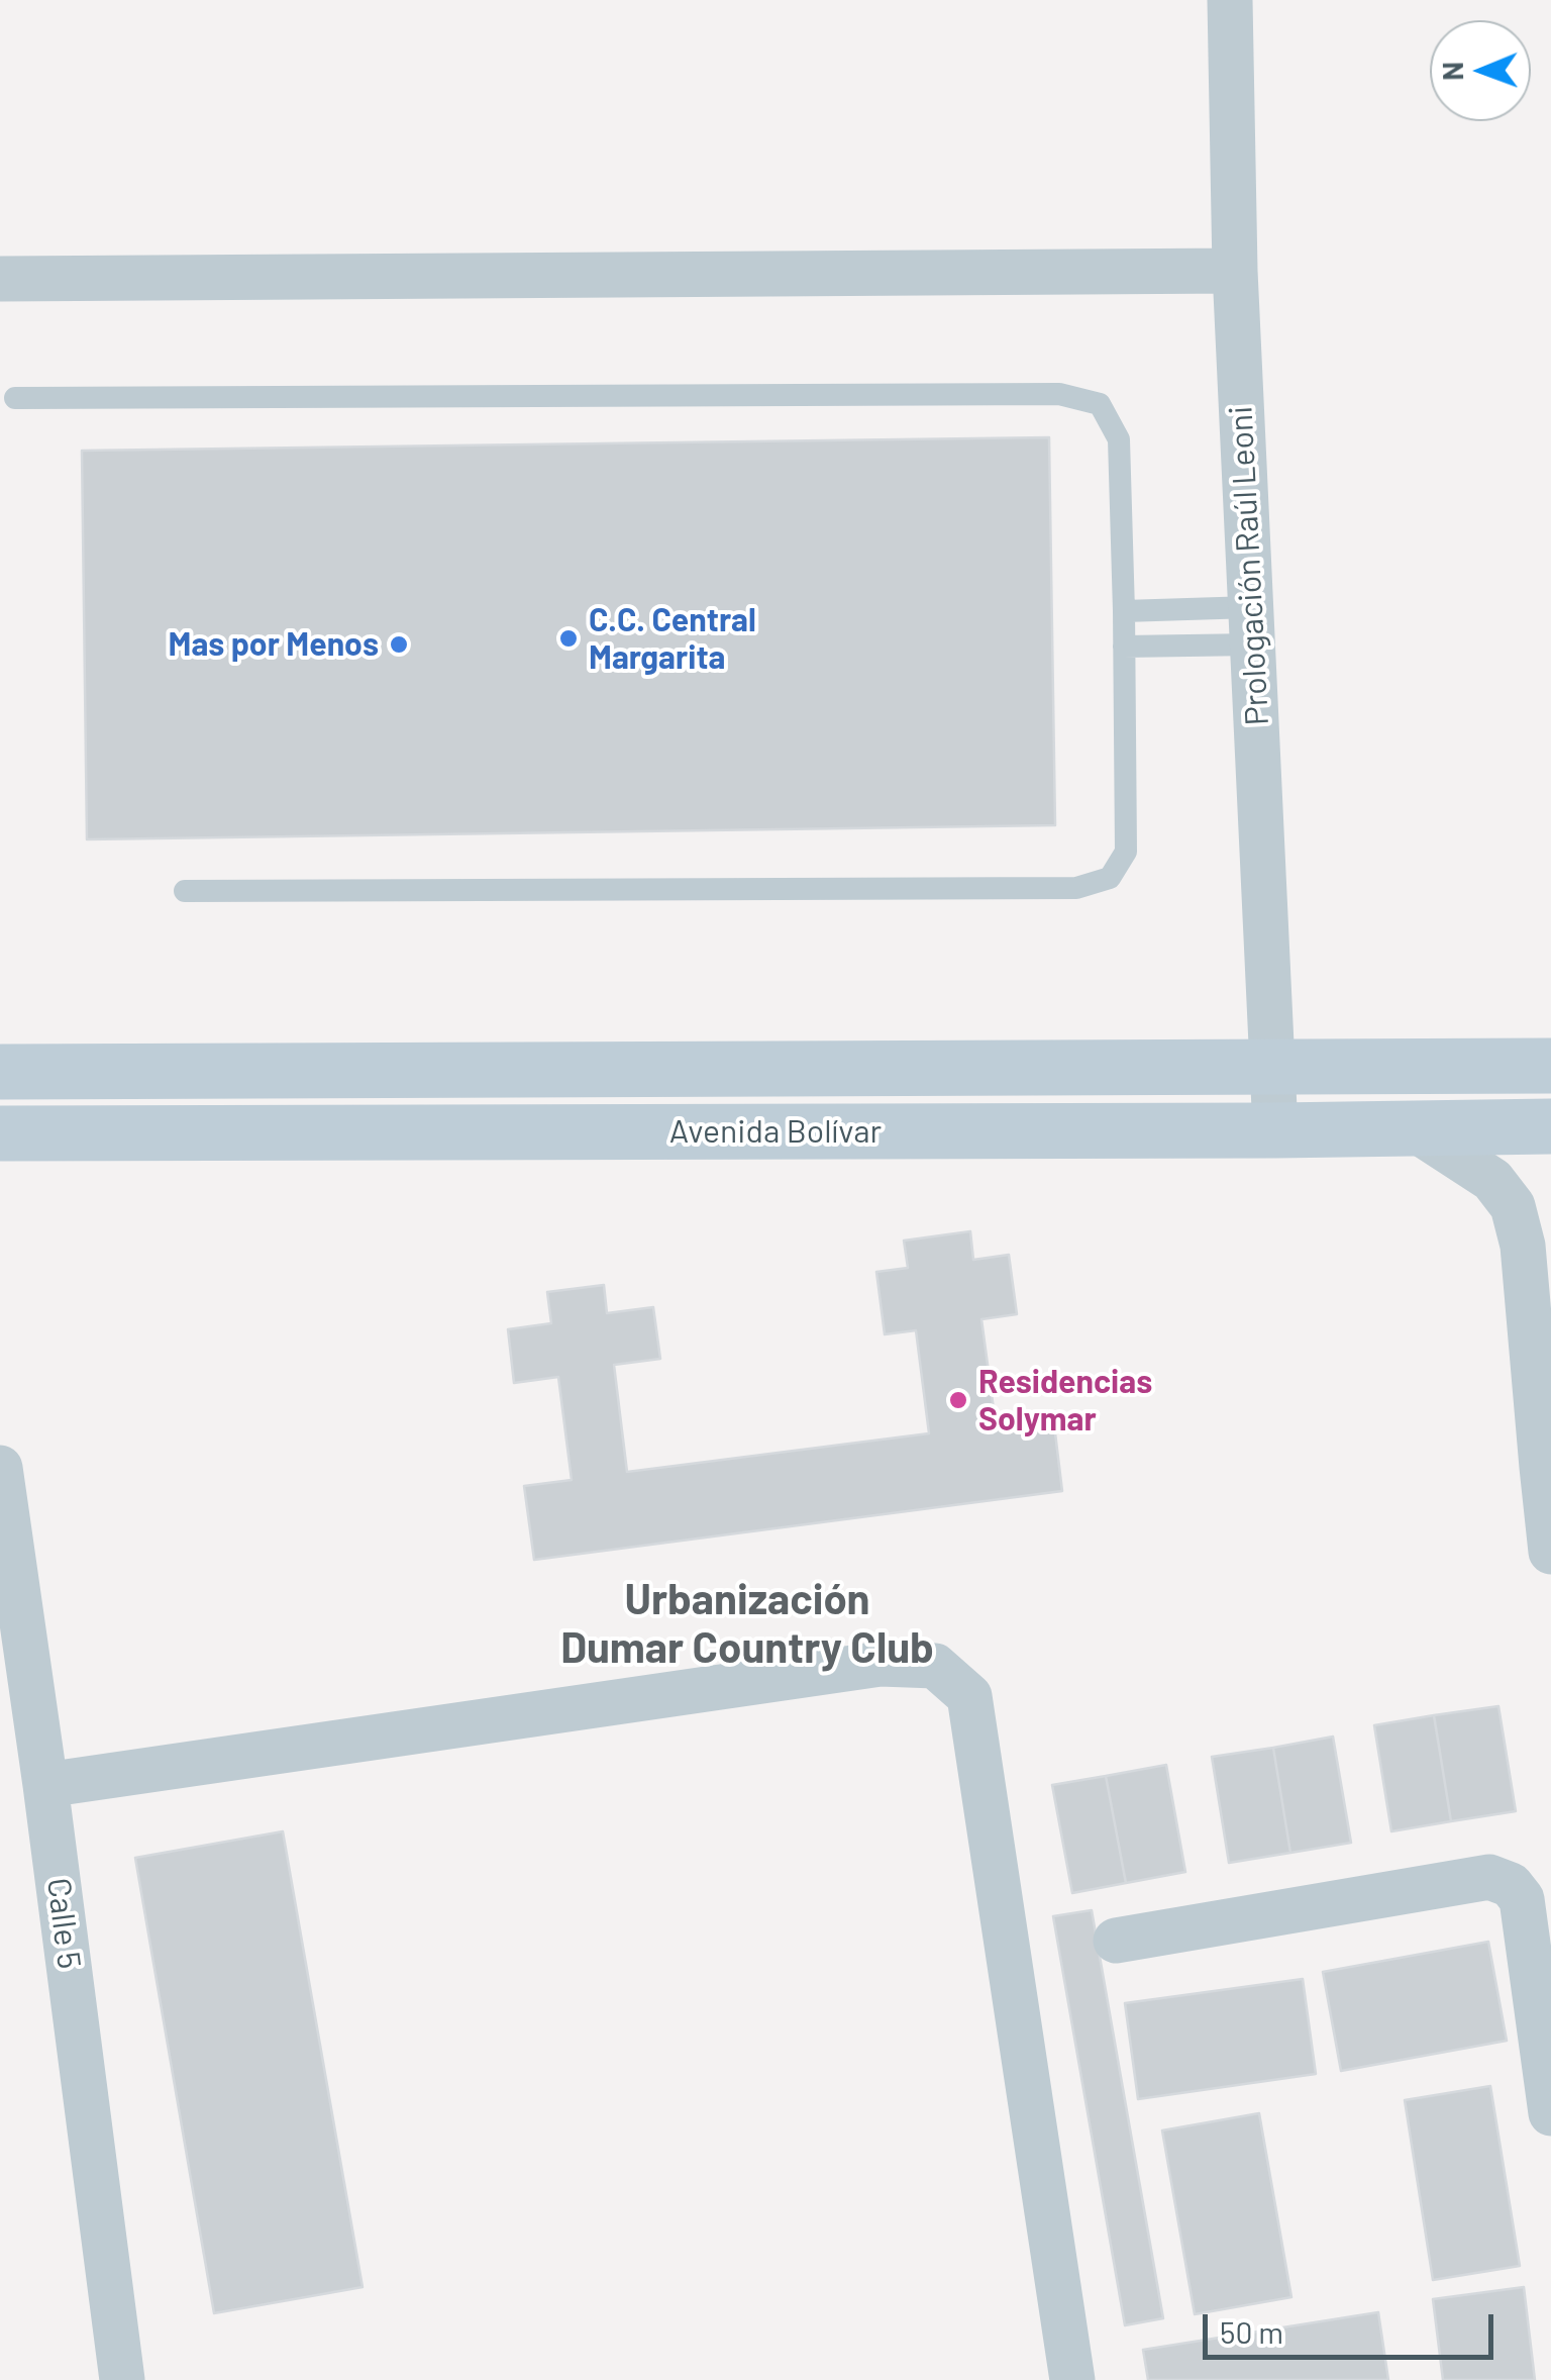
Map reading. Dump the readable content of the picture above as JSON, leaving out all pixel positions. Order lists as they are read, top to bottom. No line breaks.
{"streets":{"street":["Prologación Raúl Leoni","Avenida Bolívar","Calle 5"]},"crossings":[["Prologación Raúl Leoni","Avenida Bolívar"]],"districts":["Urbanización Dumar Country Club"],"places":["C.C. Central Margarita","Mas por Menos","Residencias Solymar"],"scale_bar":"50 m","north":"left"}
